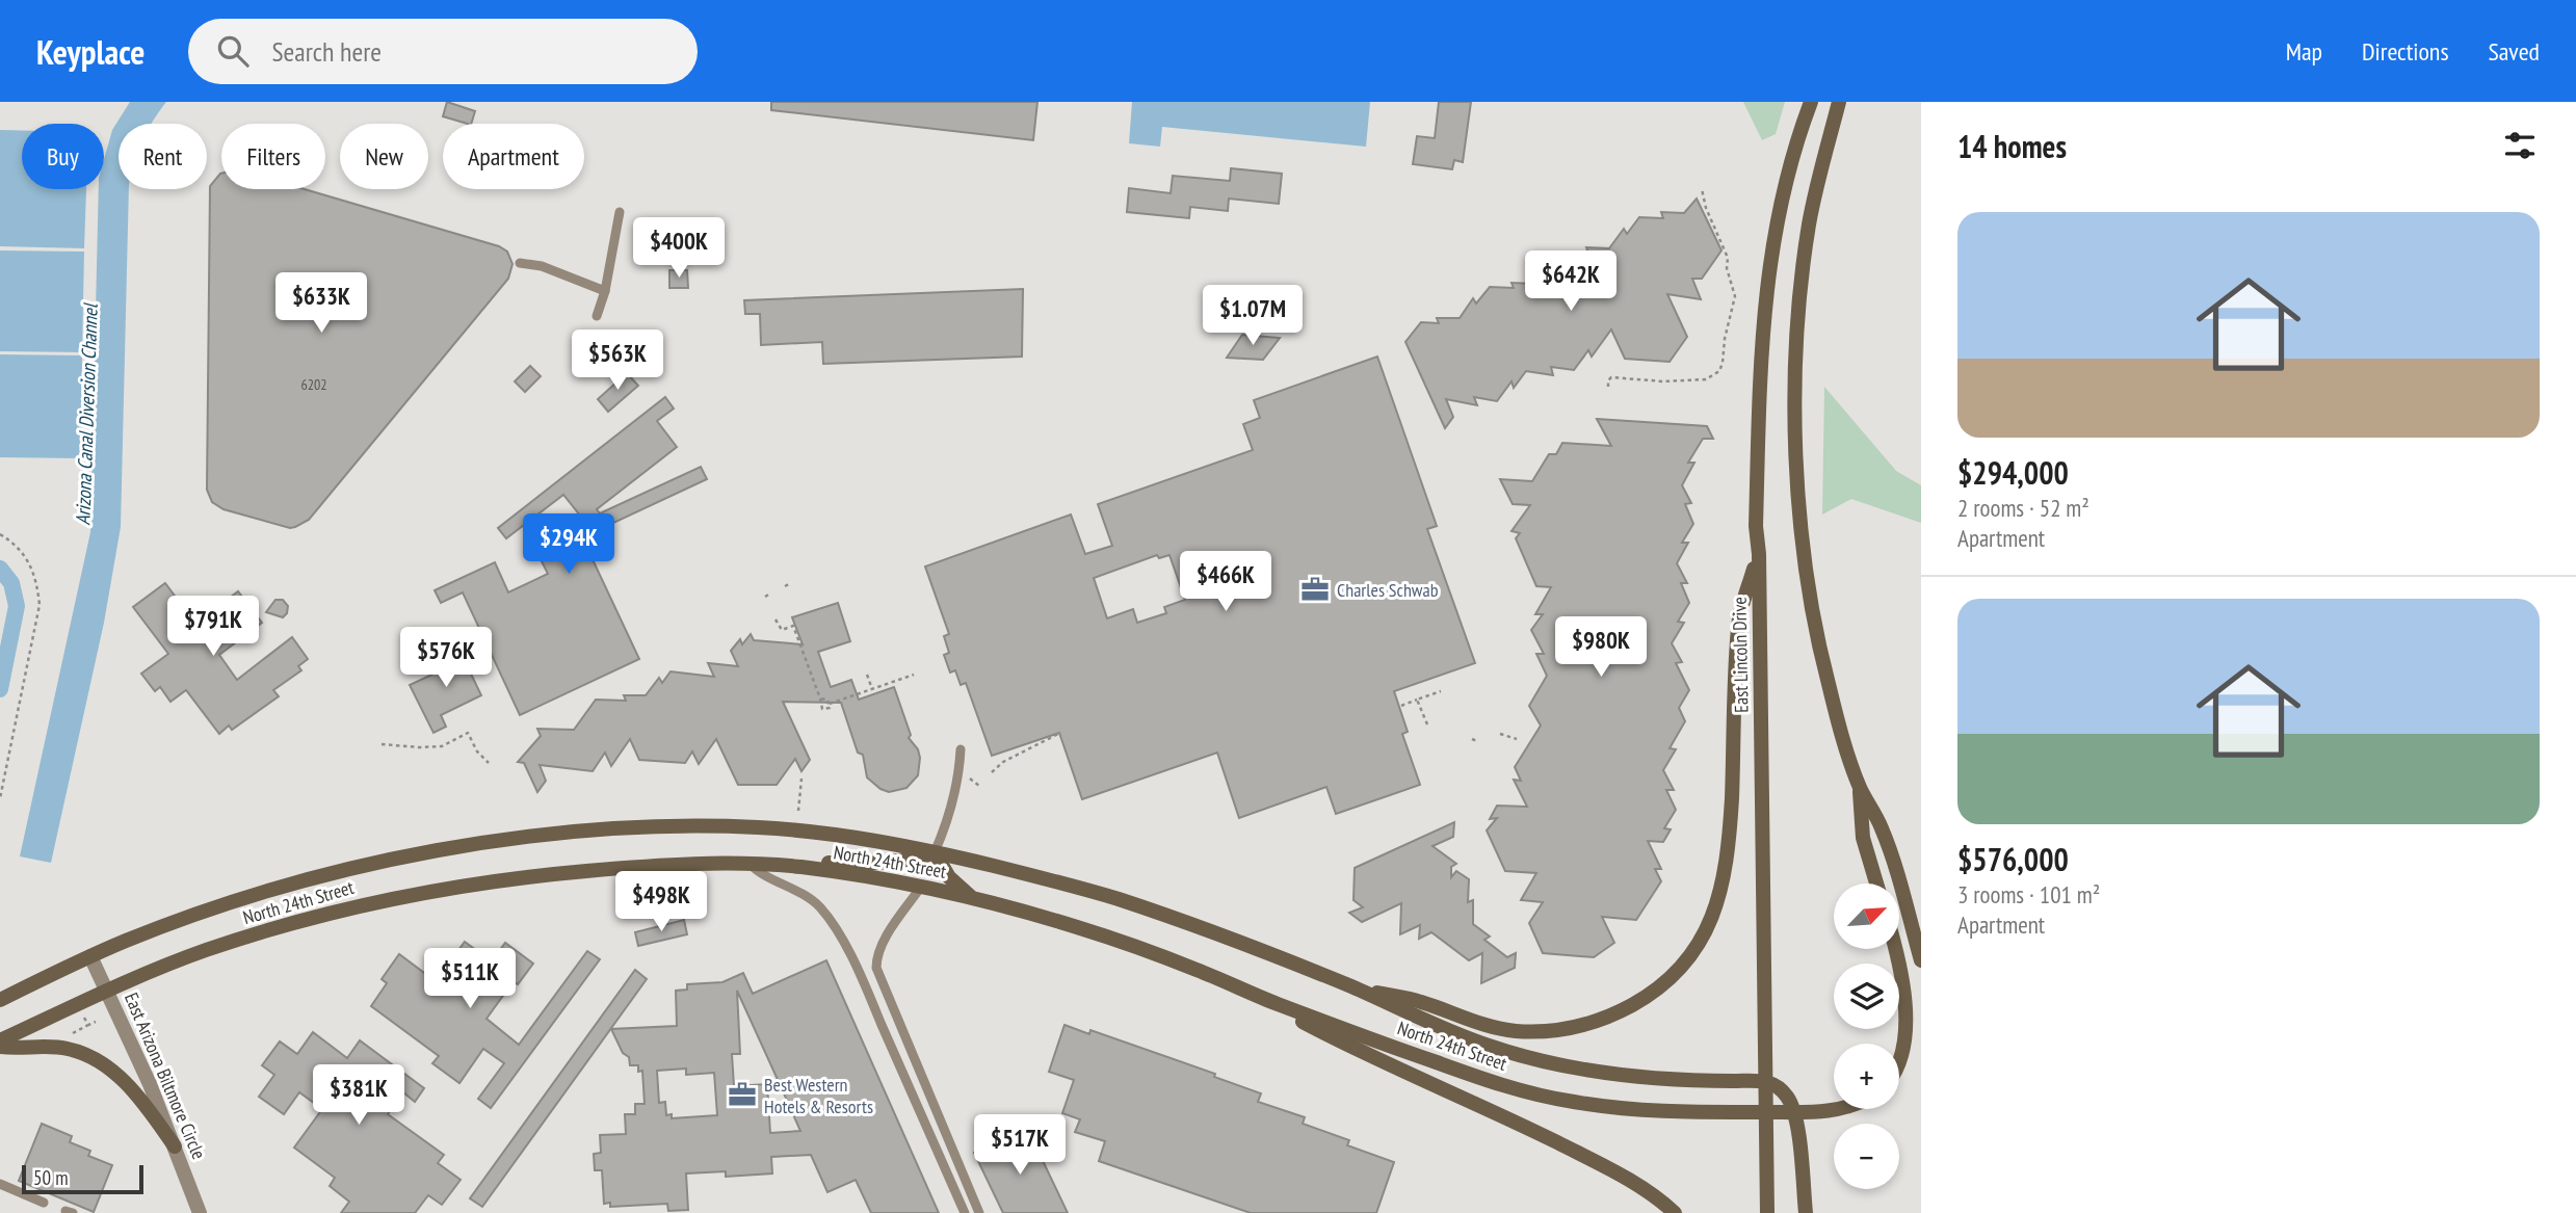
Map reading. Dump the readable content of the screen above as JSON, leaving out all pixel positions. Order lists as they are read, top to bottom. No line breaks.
{"streets":{"main road":["East Lincoln Drive","North 24th Street"],"street":["East Arizona Biltmore Circle"]},"crossings":[["East Lincoln Drive","North 24th Street"],["North 24th Street","East Arizona Biltmore Circle"]],"water":["Arizona Canal Diversion Channel"],"places":{"office":["Charles Schwab","Best Western Hotels & Resorts"]},"house_numbers":["6202"],"scale_bar":"50 m","north":"top right","page":{"header":"Keyplace","search":"Search here","nav":["Map","Directions","Saved"],"heading":"14 homes","chip":["Buy","Rent","Filters","New","Apartment"],"list":[{"name":"$294,000","note":"2 rooms · 52 m² · Apartment"},{"name":"$576,000","note":"3 rooms · 101 m² · Apartment"}],"price":["$400K","$642K","$633K","$1.07M","$563K","$294K","$466K","$791K","$980K","$576K","$498K","$511K","$381K","$517K"],"map_buttons":["+","−"],"scale":"50 m"}}
